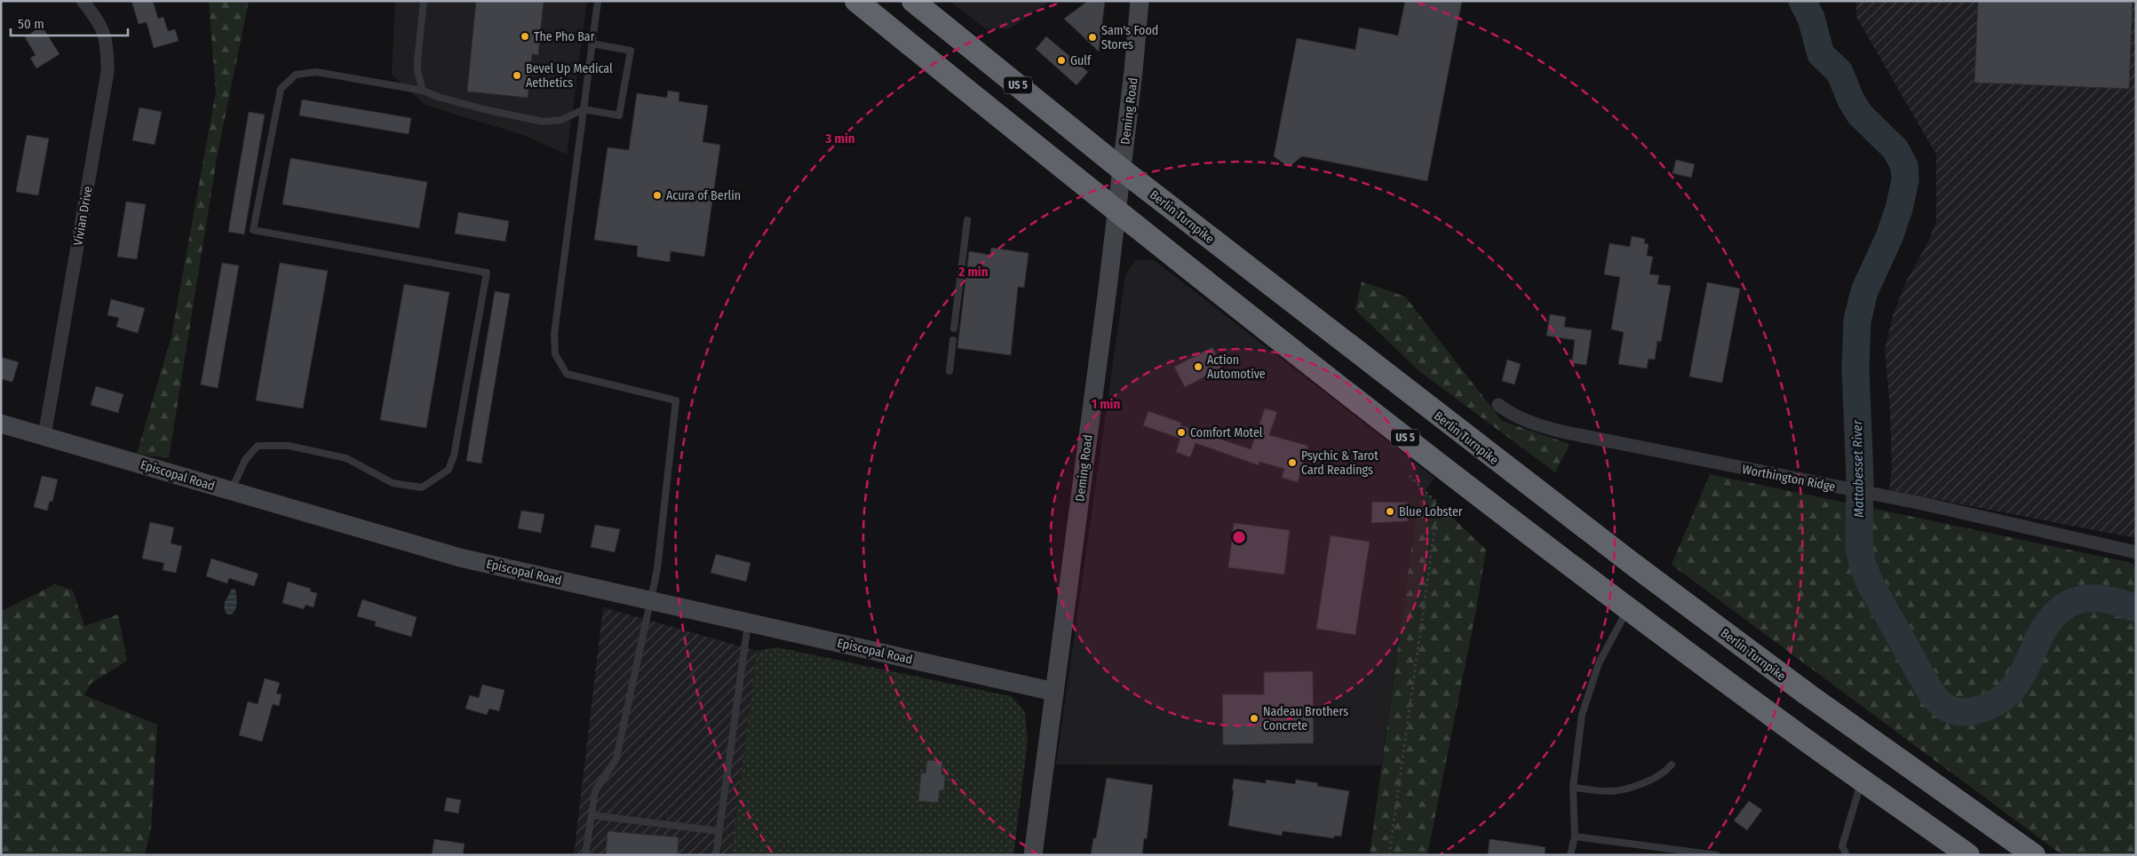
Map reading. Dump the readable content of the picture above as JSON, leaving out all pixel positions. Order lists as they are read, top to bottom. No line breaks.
{"streets":{"highway":["US 5","Berlin Turnpike"],"street":["Deming Road","Vivian Drive","Episcopal Road","Worthington Ridge"]},"crossings":[["US 5","Deming Road"],["Deming Road","Berlin Turnpike"],["Deming Road","Episcopal Road"],["Vivian Drive","Episcopal Road"]],"water":["Mattabesset River"],"places":["The Pho Bar","Sam's Food Stores","Gulf","Bevel Up Medical Aethetics","Acura of Berlin","Action Automotive","Comfort Motel","Psychic & Tarot Card Readings","Blue Lobster","Nadeau Brothers Concrete"],"scale_bar":"50 m","rings":["3 min","2 min","1 min"]}
